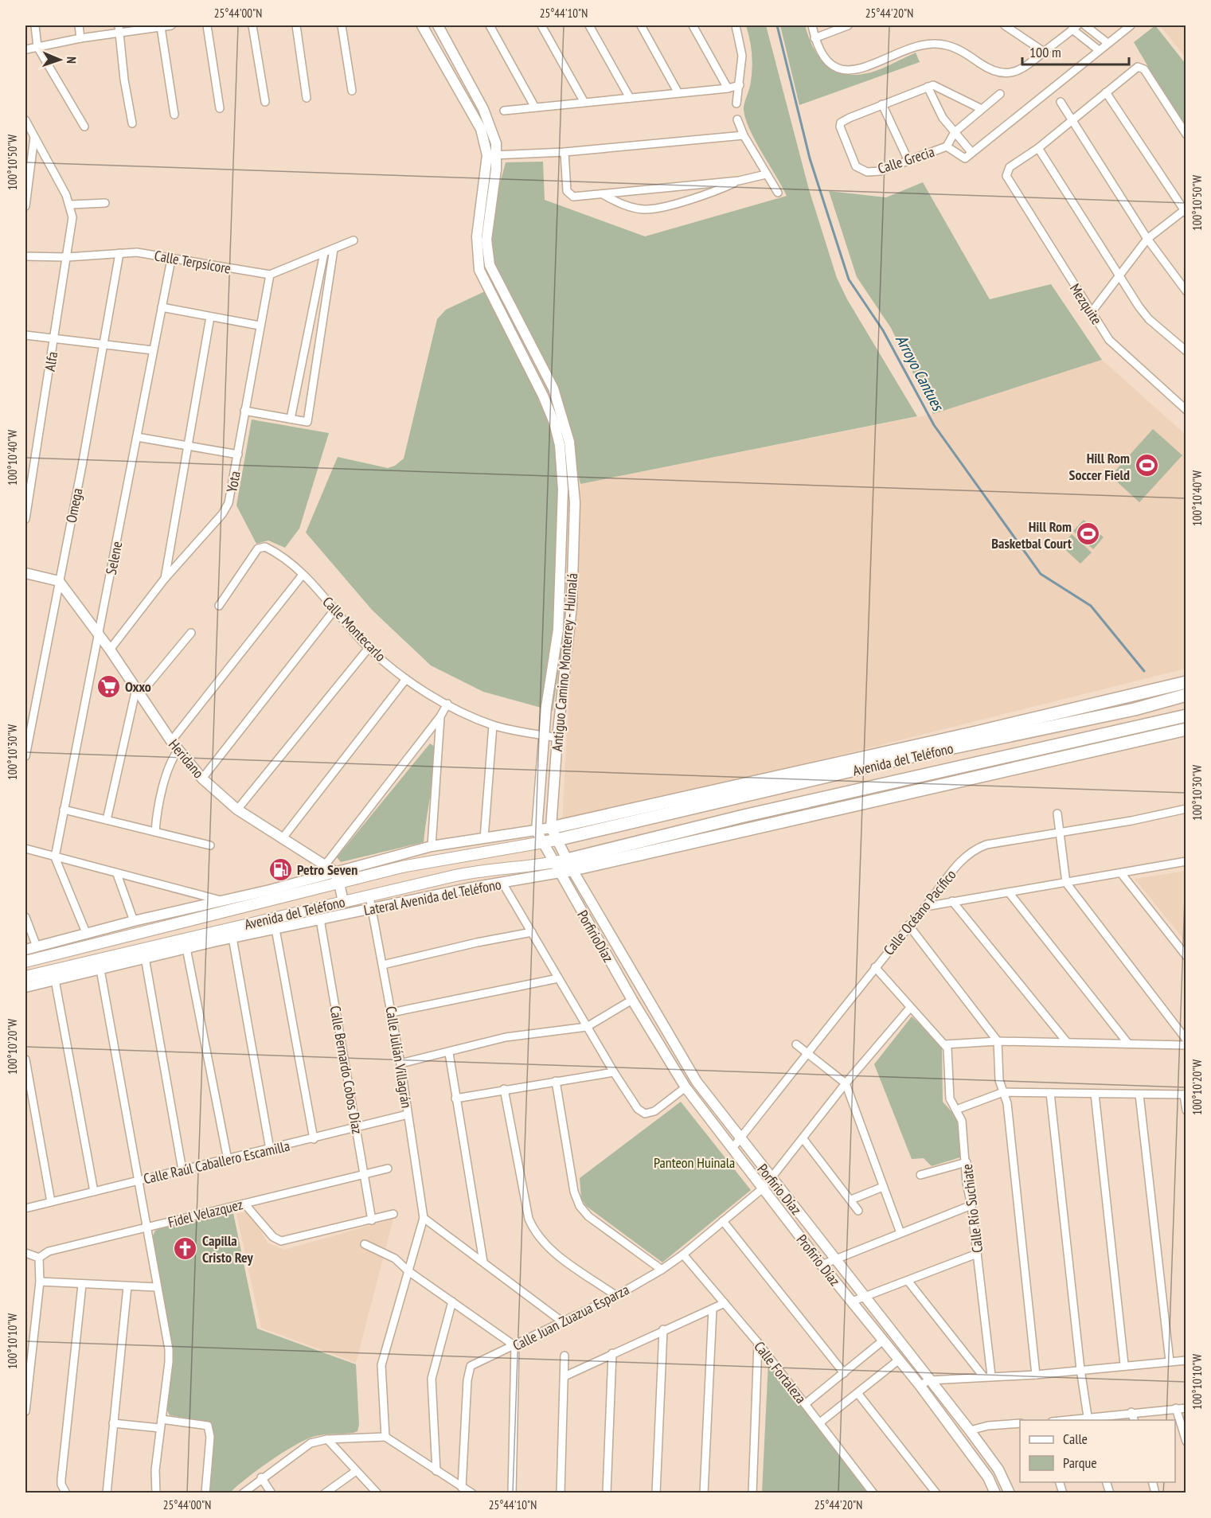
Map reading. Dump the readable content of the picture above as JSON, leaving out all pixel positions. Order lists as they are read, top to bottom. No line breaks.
{"streets":{"main road":["Avenida del Teléfono"],"street":["Calle Grecia","Calle Terpsícore","Mezquite","Alfa","Yota","Omega","Selene","Calle Montecarlo","Antiguo Camino Monterrey - Huinalá","Heridano","Lateral Avenida del Teléfono","Calle Océano Pacífico","PorfirioDíaz","Calle Julián Villagrán","Calle Bernardo Cobos Díaz","Calle Raúl Caballero Escamilla","Porfirio Díaz","Calle Río Suchiate","Fidel Velazquez","Profirio Díaz","Calle Juan Zuazua Esparza","Calle Fortaleza"]},"crossings":[["Calle Terpsícore","Alfa"],["Calle Terpsícore","Yota"],["Calle Terpsícore","Omega"],["Calle Terpsícore","Selene"],["Yota","Heridano"],["Omega","Heridano"],["Selene","Heridano"],["Calle Montecarlo","Antiguo Camino Monterrey - Huinalá"],["Antiguo Camino Monterrey - Huinalá","PorfirioDíaz"],["Avenida del Teléfono","Lateral Avenida del Teléfono"],["Avenida del Teléfono","PorfirioDíaz"],["Avenida del Teléfono","Calle Julián Villagrán"],["Lateral Avenida del Teléfono","PorfirioDíaz"],["Lateral Avenida del Teléfono","Calle Julián Villagrán"],["Lateral Avenida del Teléfono","Calle Bernardo Cobos Díaz"],["Calle Océano Pacífico","Porfirio Díaz"],["Calle Océano Pacífico","Profirio Díaz"],["PorfirioDíaz","Profirio Díaz"],["Calle Julián Villagrán","Calle Raúl Caballero Escamilla"],["Calle Bernardo Cobos Díaz","Calle Raúl Caballero Escamilla"],["Calle Bernardo Cobos Díaz","Fidel Velazquez"],["Porfirio Díaz","Calle Juan Zuazua Esparza"],["Profirio Díaz","Calle Juan Zuazua Esparza"],["Calle Juan Zuazua Esparza","Calle Fortaleza"]],"water":["Arroyo Cantues"],"parks":["Panteon Huinala"],"places":{"sports":["Hill Rom Soccer Field","Hill Rom Basketbal Court"],"supermarket":["Oxxo"],"fuel station":["Petro Seven"],"church":["Capilla Cristo Rey"]},"legend":["Calle","Parque"],"scale_bar":"100 m","north":"right","coordinates":["25°44'00\"N","25°44'10\"N","25°44'20\"N","100°10'50\"W","100°10'40\"W","100°10'30\"W","100°10'20\"W","100°10'10\"W"]}
